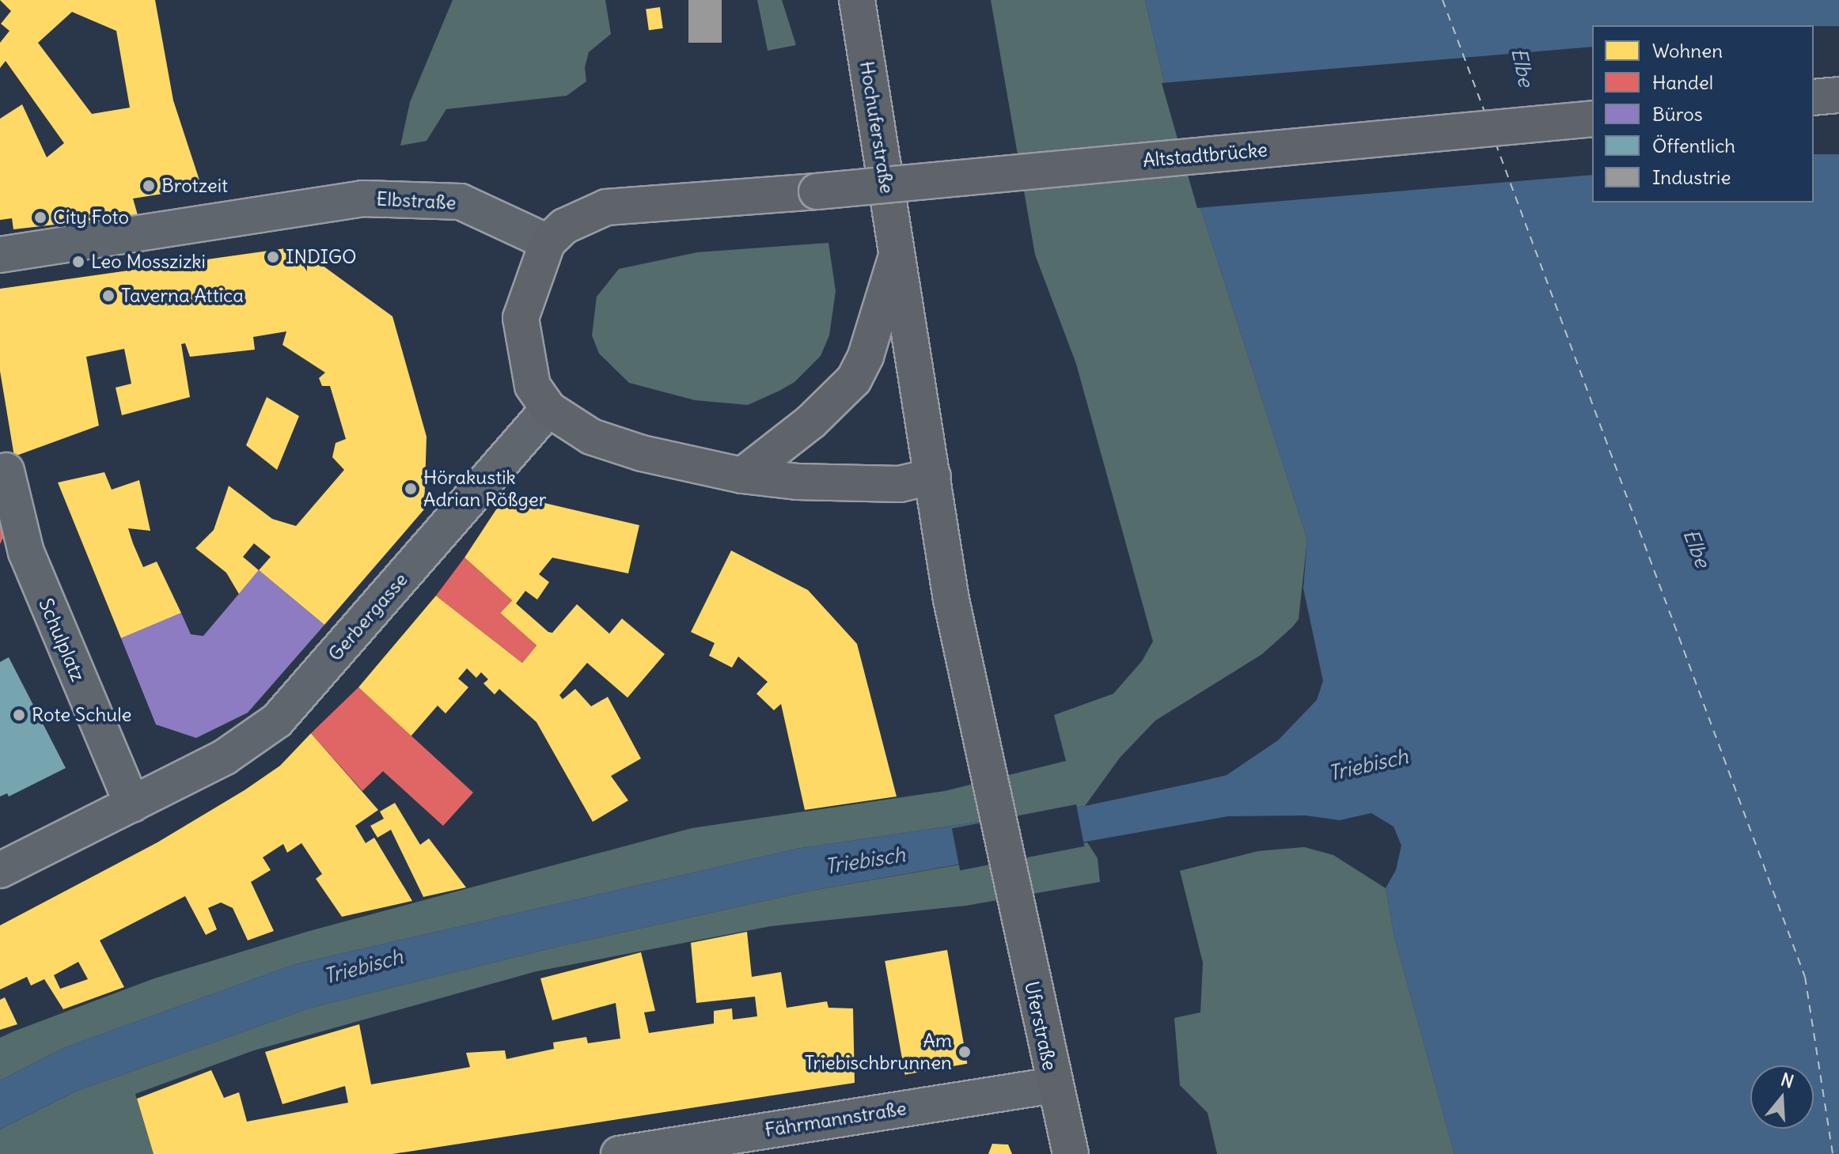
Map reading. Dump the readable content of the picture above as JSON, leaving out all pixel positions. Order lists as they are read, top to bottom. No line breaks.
{"streets":{"main road":["Hochuferstraße","Altstadtbrücke","Uferstraße"],"street":["Elbstraße","Gerbergasse","Schulplatz","Fährmannstraße"]},"crossings":[["Hochuferstraße","Uferstraße"],["Altstadtbrücke","Elbstraße"],["Gerbergasse","Schulplatz"],["Uferstraße","Fährmannstraße"]],"water":["Elbe","Triebisch"],"places":["Brotzeit","City Foto","INDIGO","Leo Mosszizki","Taverna Attica","Hörakustik Adrian Rößger","Rote Schule","Am Triebischbrunnen"],"legend":["Wohnen","Handel","Büros","Öffentlich","Industrie"],"north":"top"}
